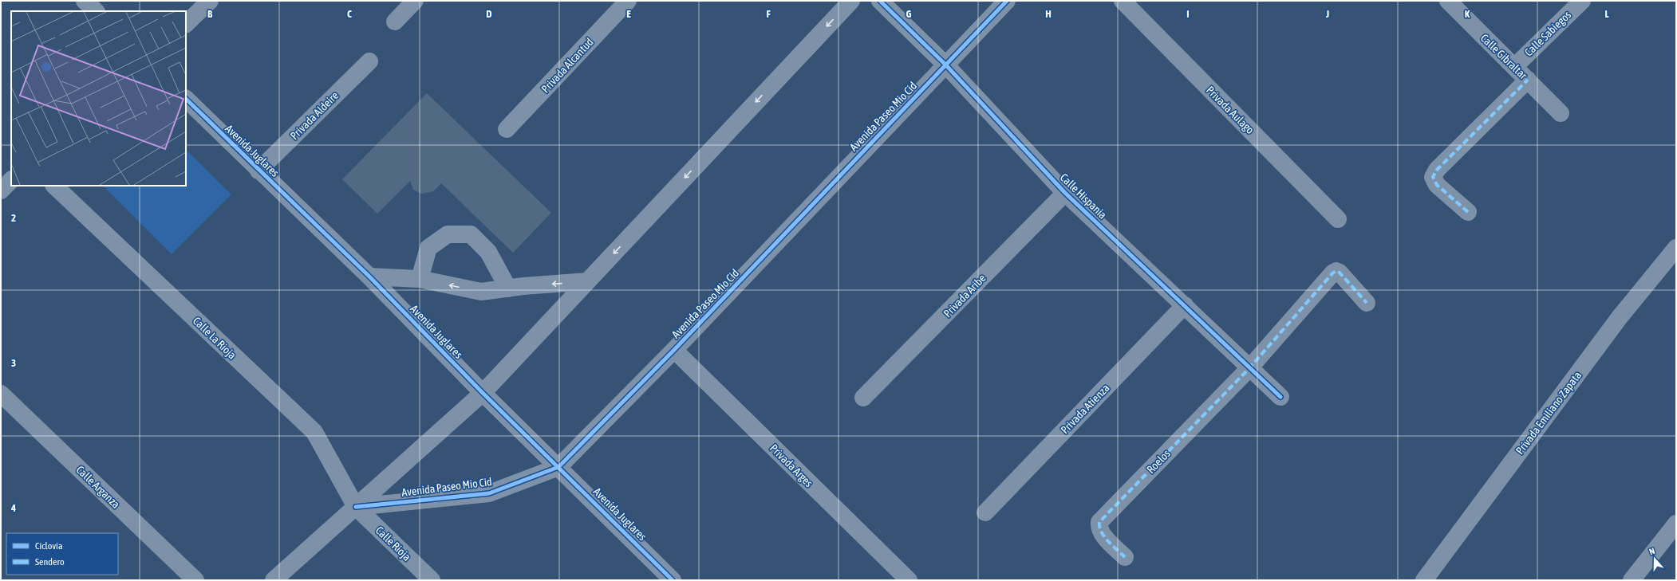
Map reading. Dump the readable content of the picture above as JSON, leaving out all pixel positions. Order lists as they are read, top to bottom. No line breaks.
{"streets":{"street":["Calle Sabiegos","Calle Gibraltar","Privada Alcantud","Privada Aulago","Privada Aldeire","Avenida Paseo Mio Cid","Avenida Juglares","Calle Hispania","Privada Aribe","Calle La Rioja","Privada Atienza","Privada Emiliano Zapata","Roelos","Privada Arges","Calle Arganza","Calle Rioja"]},"crossings":[["Calle Sabiegos","Calle Gibraltar"],["Privada Aldeire","Avenida Juglares"],["Avenida Paseo Mio Cid","Avenida Juglares"],["Avenida Paseo Mio Cid","Calle Hispania"],["Avenida Paseo Mio Cid","Calle La Rioja"],["Avenida Paseo Mio Cid","Privada Arges"],["Avenida Paseo Mio Cid","Calle Rioja"],["Calle Hispania","Privada Aribe"],["Calle Hispania","Privada Atienza"],["Calle Hispania","Roelos"],["Calle La Rioja","Calle Rioja"]],"legend":["Ciclovía","Sendero"],"north":"top","grid":{"columns":["B","C","D","E","F","G","H","I","J","K","L"],"rows":["2","3","4"]}}
